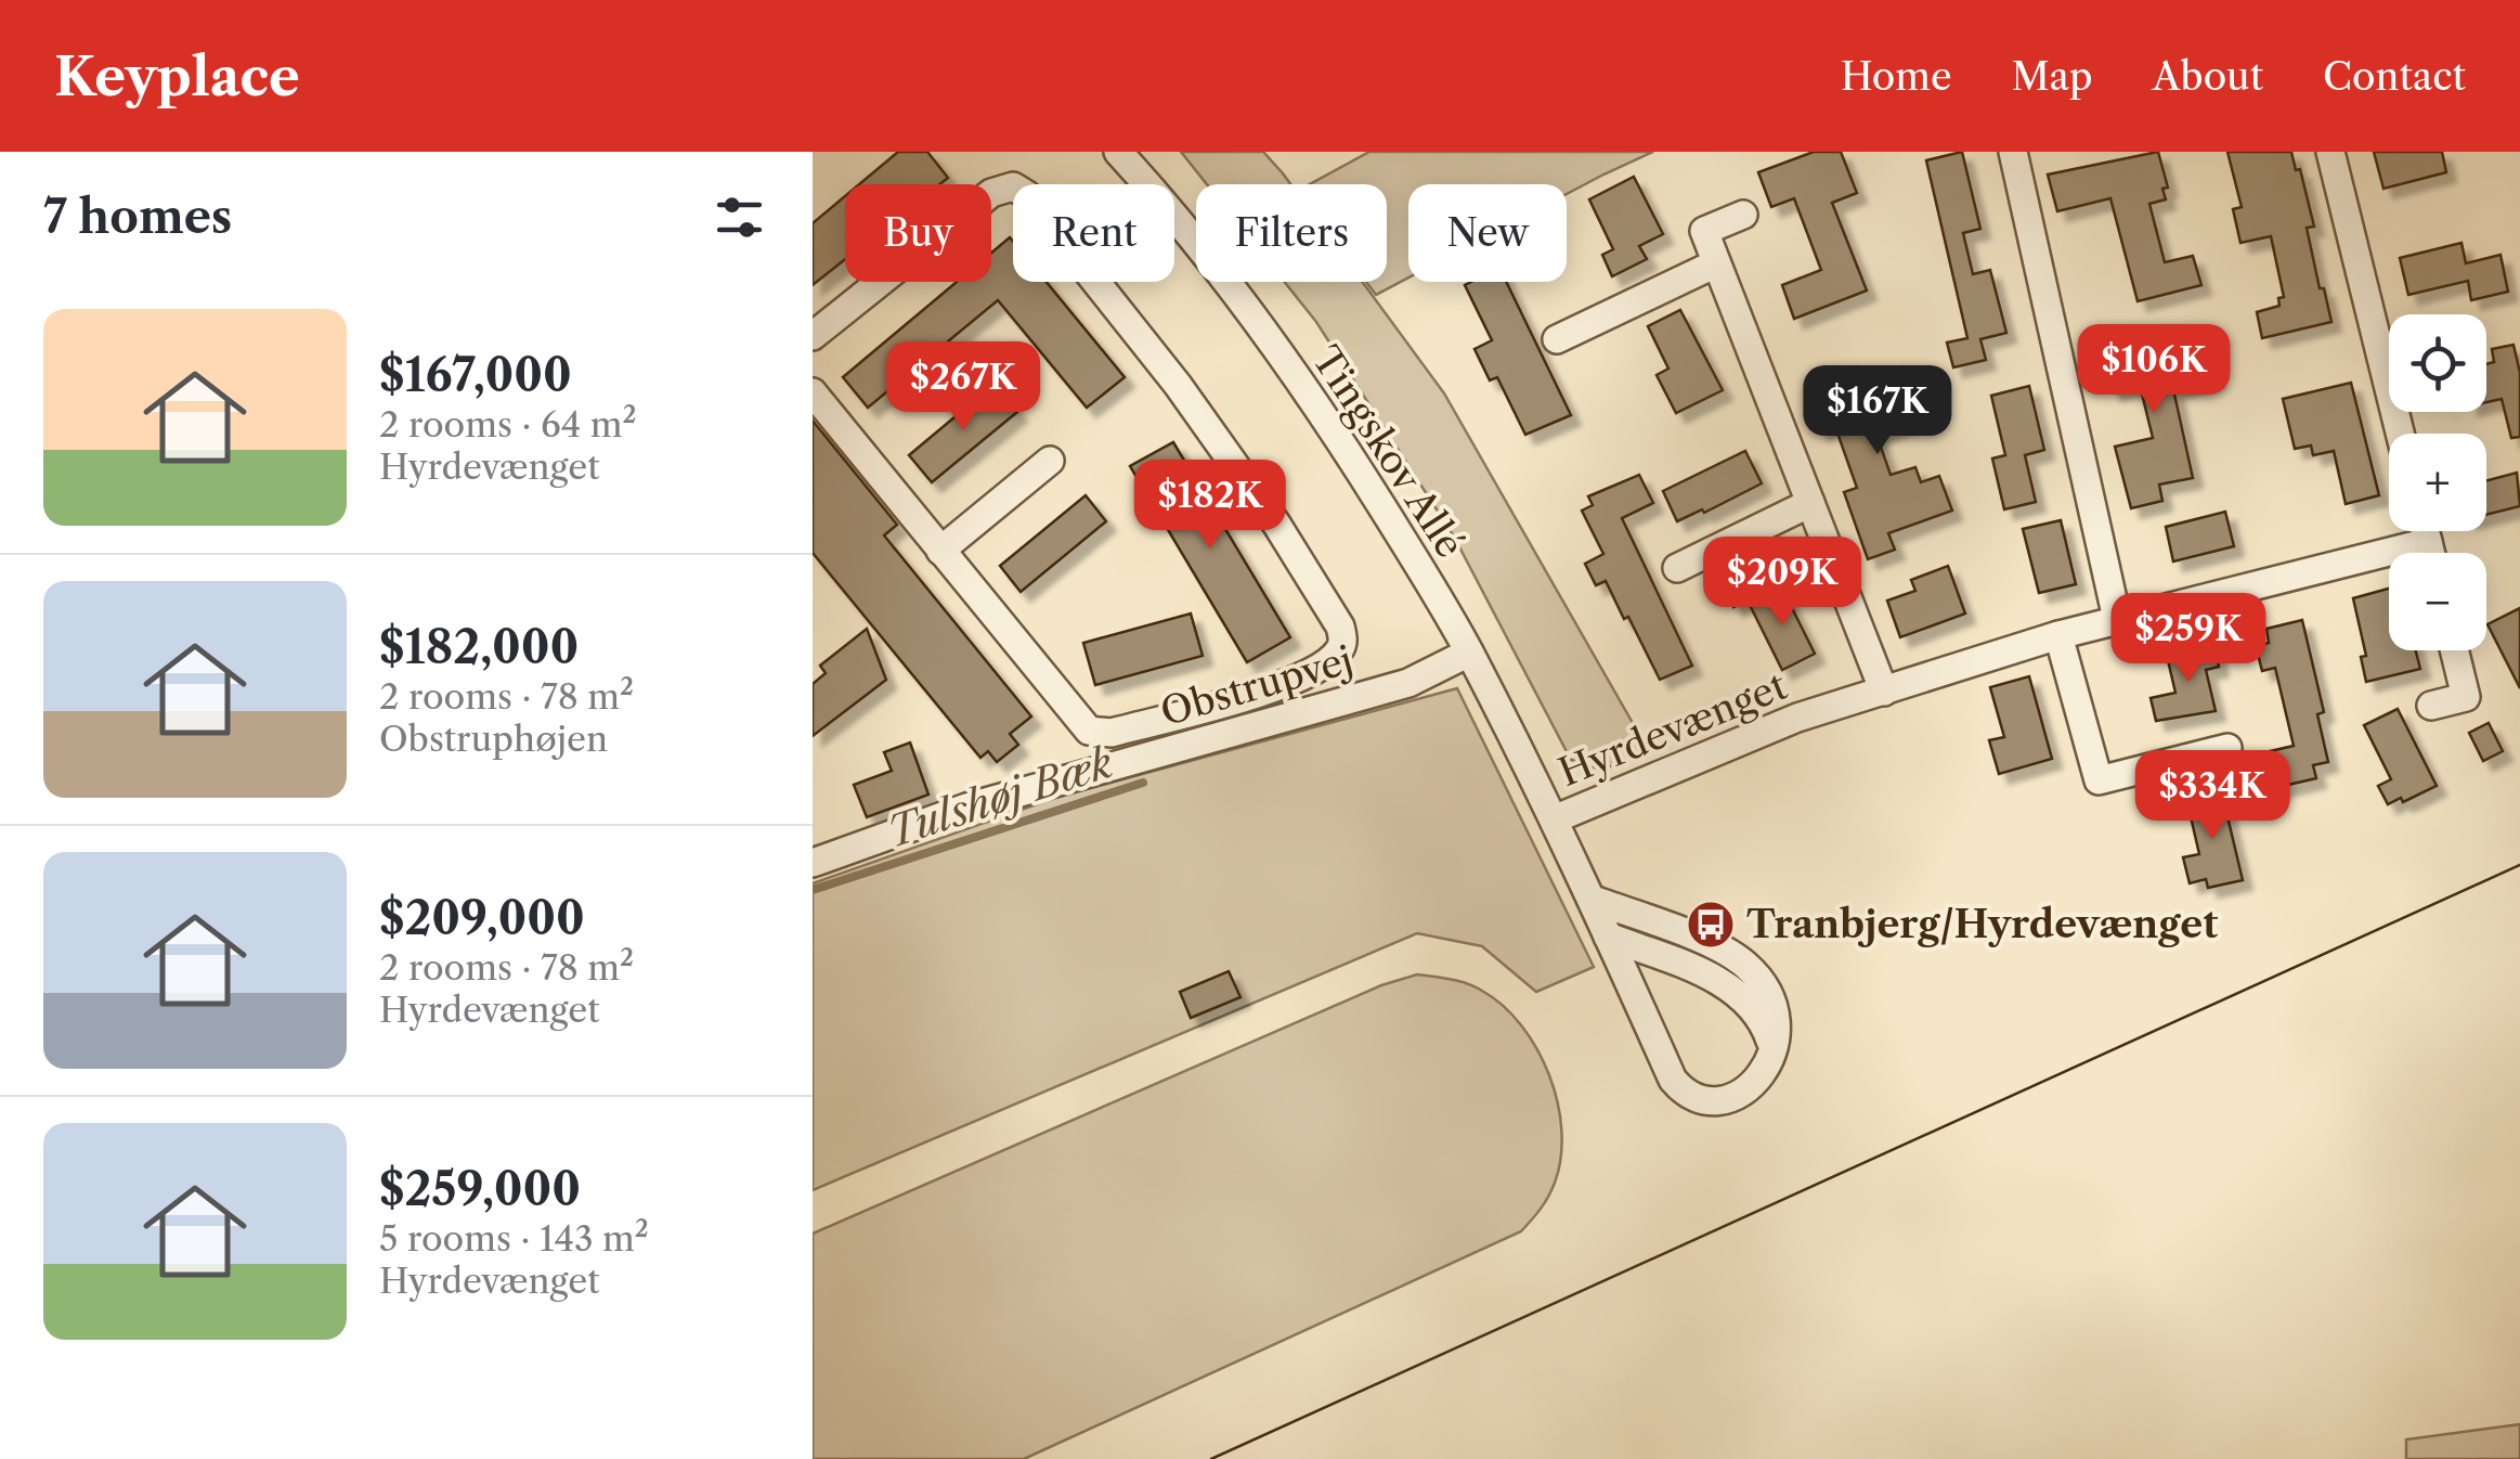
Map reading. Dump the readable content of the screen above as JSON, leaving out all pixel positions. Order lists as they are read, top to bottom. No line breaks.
{"streets":{"street":["Tingskov Allé","Obstrupvej","Hyrdevænget"]},"crossings":[["Tingskov Allé","Obstrupvej"],["Tingskov Allé","Hyrdevænget"]],"water":["Tulshøj Bæk"],"places":{"bus stop":["Tranbjerg/Hyrdevænget"]},"page":{"header":"Keyplace","nav":["Home","Map","About","Contact"],"heading":"7 homes","chip":["Buy","Rent","Filters","New"],"list":[{"name":"$167,000","note":"2 rooms · 64 m² · Hyrdevænget"},{"name":"$182,000","note":"2 rooms · 78 m² · Obstruphøjen"},{"name":"$209,000","note":"2 rooms · 78 m² · Hyrdevænget"},{"name":"$259,000","note":"5 rooms · 143 m² · Hyrdevænget"}],"map_buttons":["+","−"],"price":["$106K","$267K","$167K","$182K","$209K","$259K","$334K"]}}
